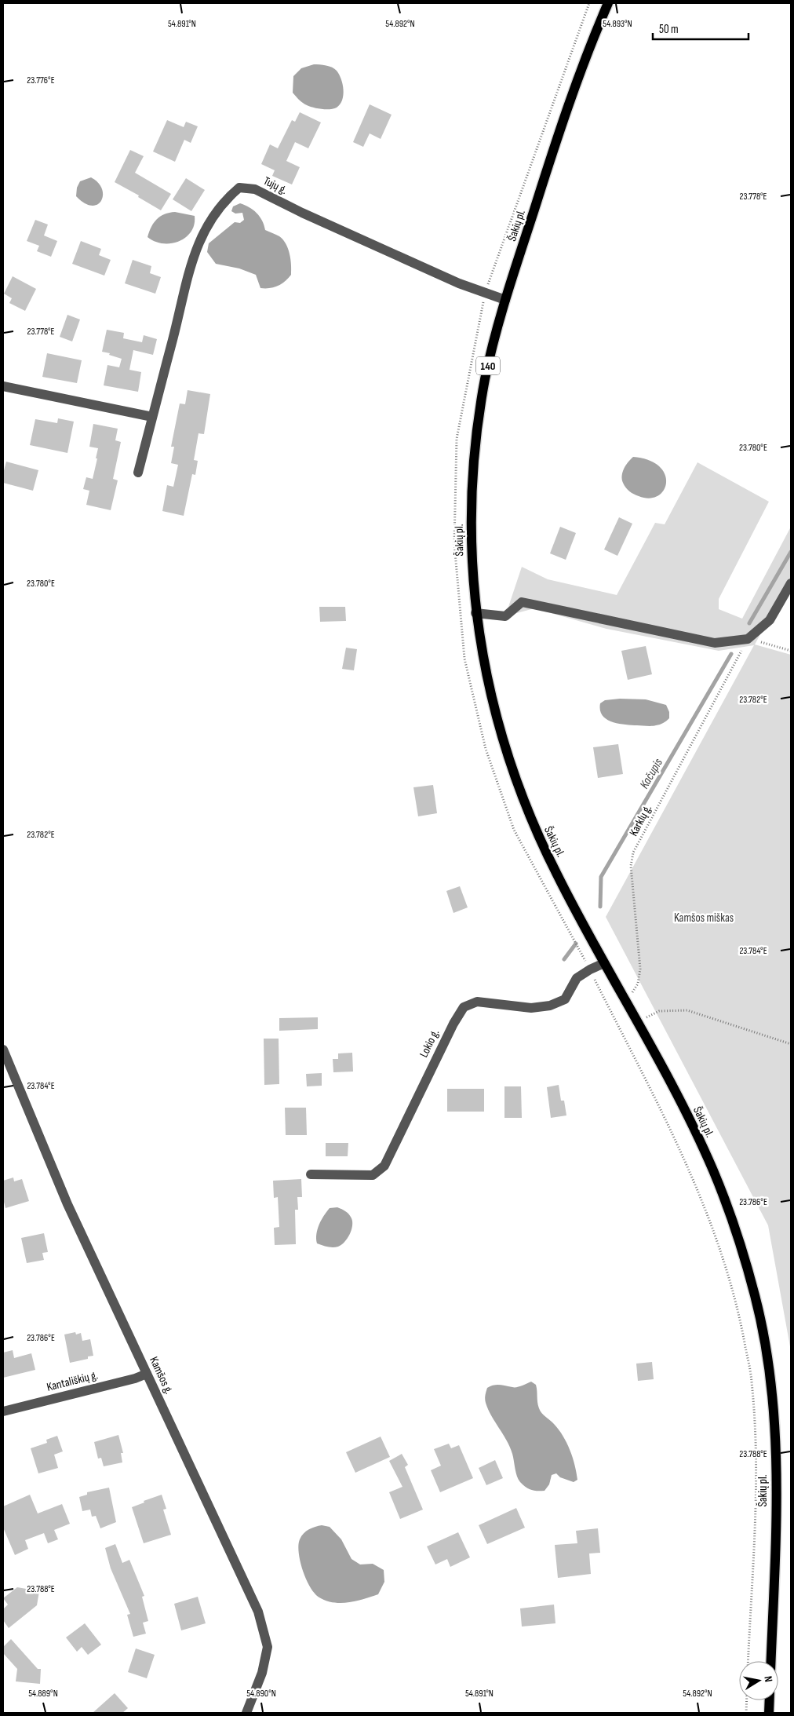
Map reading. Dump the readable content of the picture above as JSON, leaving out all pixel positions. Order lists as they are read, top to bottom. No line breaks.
{"streets":{"main road":["Šakių pl.","140"],"street":["Tujų g.","Lokio g.","Kamšos g.","Kantališkių g."],"path":["Karklų g."]},"crossings":[["Tujų g.","Šakių pl."],["Šakių pl.","Karklų g."],["Šakių pl.","Lokio g."],["Kamšos g.","Kantališkių g."]],"water":["Kačupis"],"parks":["Kamšos miškas"],"scale_bar":"50 m","north":"right","coordinates":["54.893°N","54.891°N","54.892°N","23.776°E","23.778°E","23.780°E","23.782°E","23.784°E","23.786°E","23.788°E","54.889°N","54.890°N"]}
